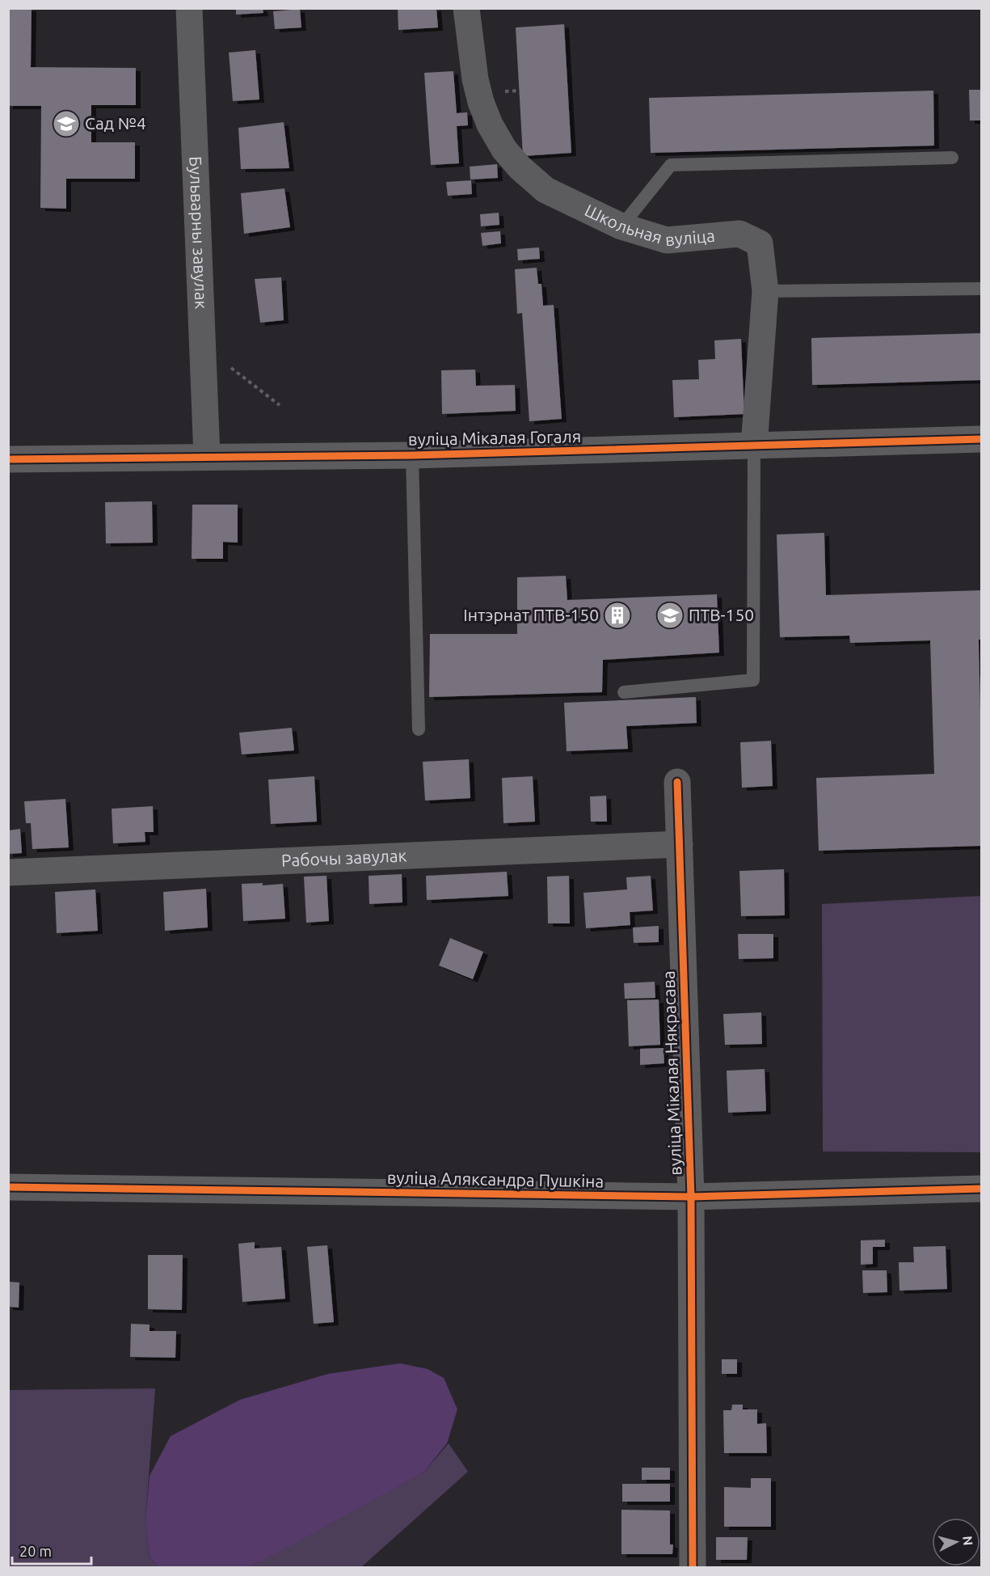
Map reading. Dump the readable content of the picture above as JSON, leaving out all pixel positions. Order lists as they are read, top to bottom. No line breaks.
{"streets":{"street":["Школьная вуліца","Бульварны завулак","вуліца Мікалая Гогаля","Рабочы завулак","вуліца Мікалая Някрасава","вуліца Аляксандра Пушкіна"]},"crossings":[["Школьная вуліца","вуліца Мікалая Гогаля"],["Бульварны завулак","вуліца Мікалая Гогаля"],["Рабочы завулак","вуліца Мікалая Някрасава"],["вуліца Мікалая Някрасава","вуліца Аляксандра Пушкіна"]],"places":{"school or university":["Сад №4","ПТВ-150"],"building":["Інтэрнат ПТВ-150"]},"scale_bar":"20 m","north":"right"}
